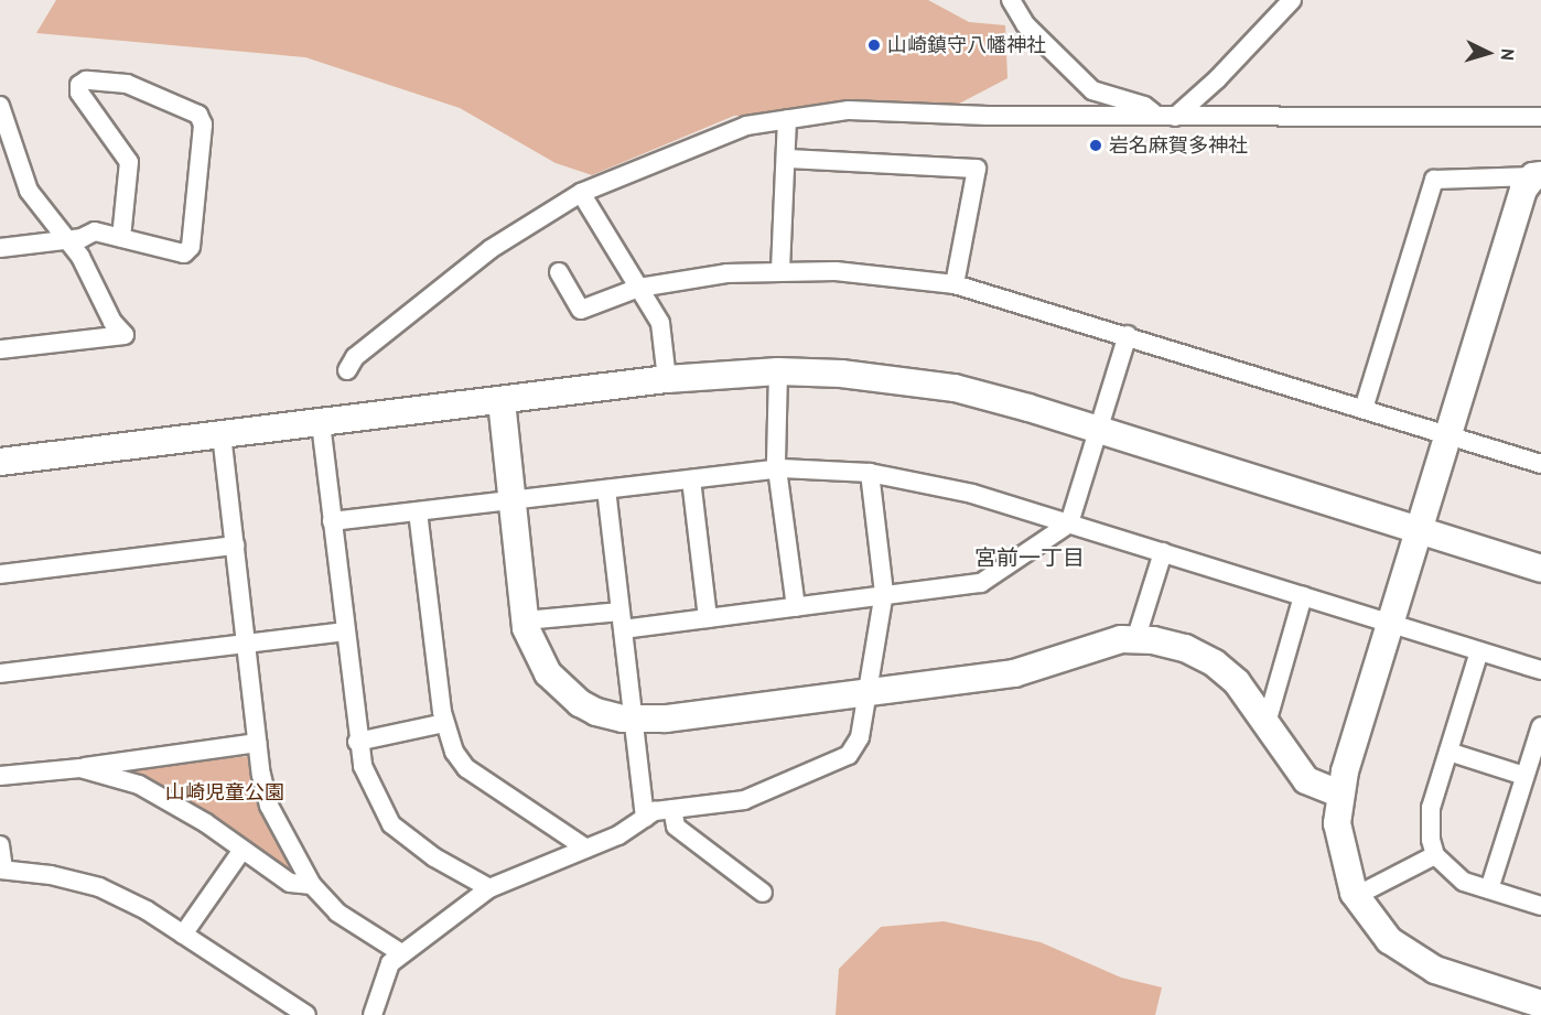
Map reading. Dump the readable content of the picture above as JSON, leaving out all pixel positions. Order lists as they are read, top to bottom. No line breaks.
{"districts":["宮前一丁目"],"parks":["山崎児童公園"],"places":["山崎鎮守八幡神社","岩名麻賀多神社"],"north":"right"}
